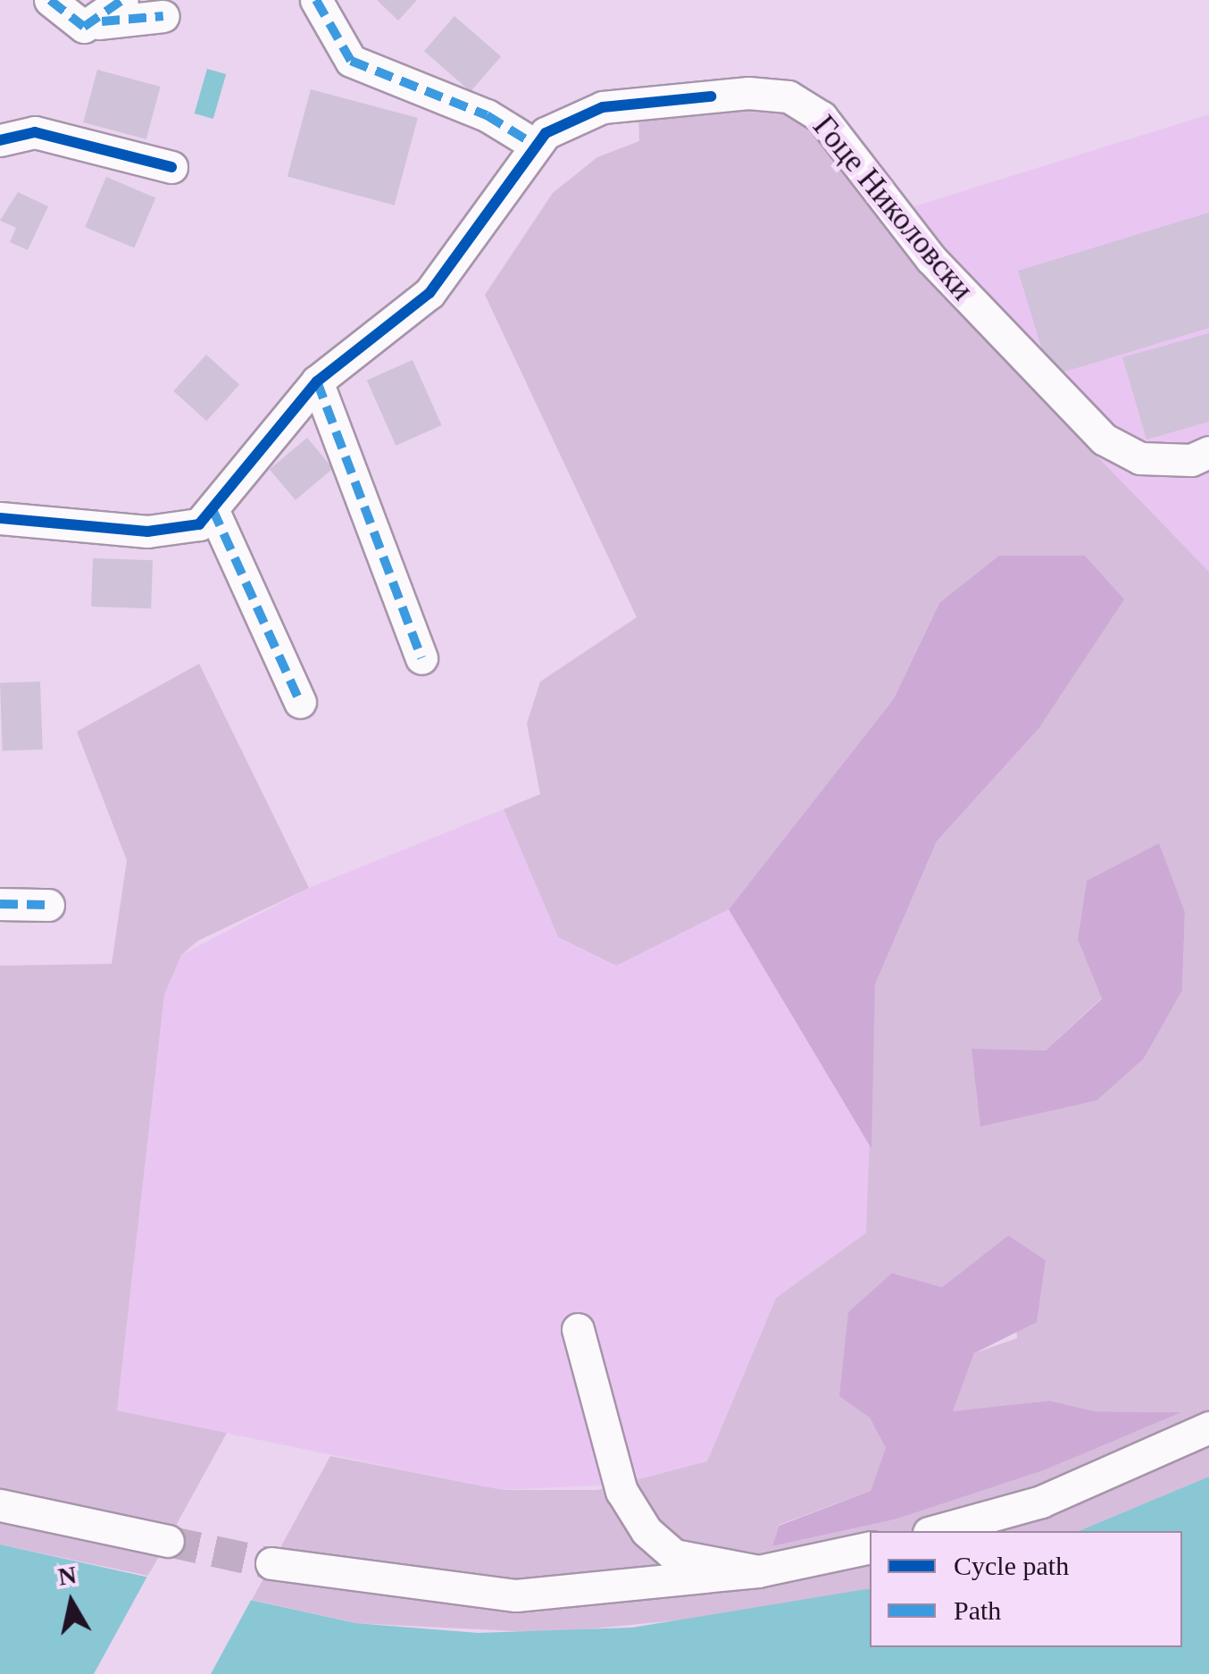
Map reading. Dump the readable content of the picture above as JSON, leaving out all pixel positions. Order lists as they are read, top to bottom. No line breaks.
{"streets":{"street":["Гоце Николовски"]},"legend":["Cycle path","Path"],"north":"top"}
